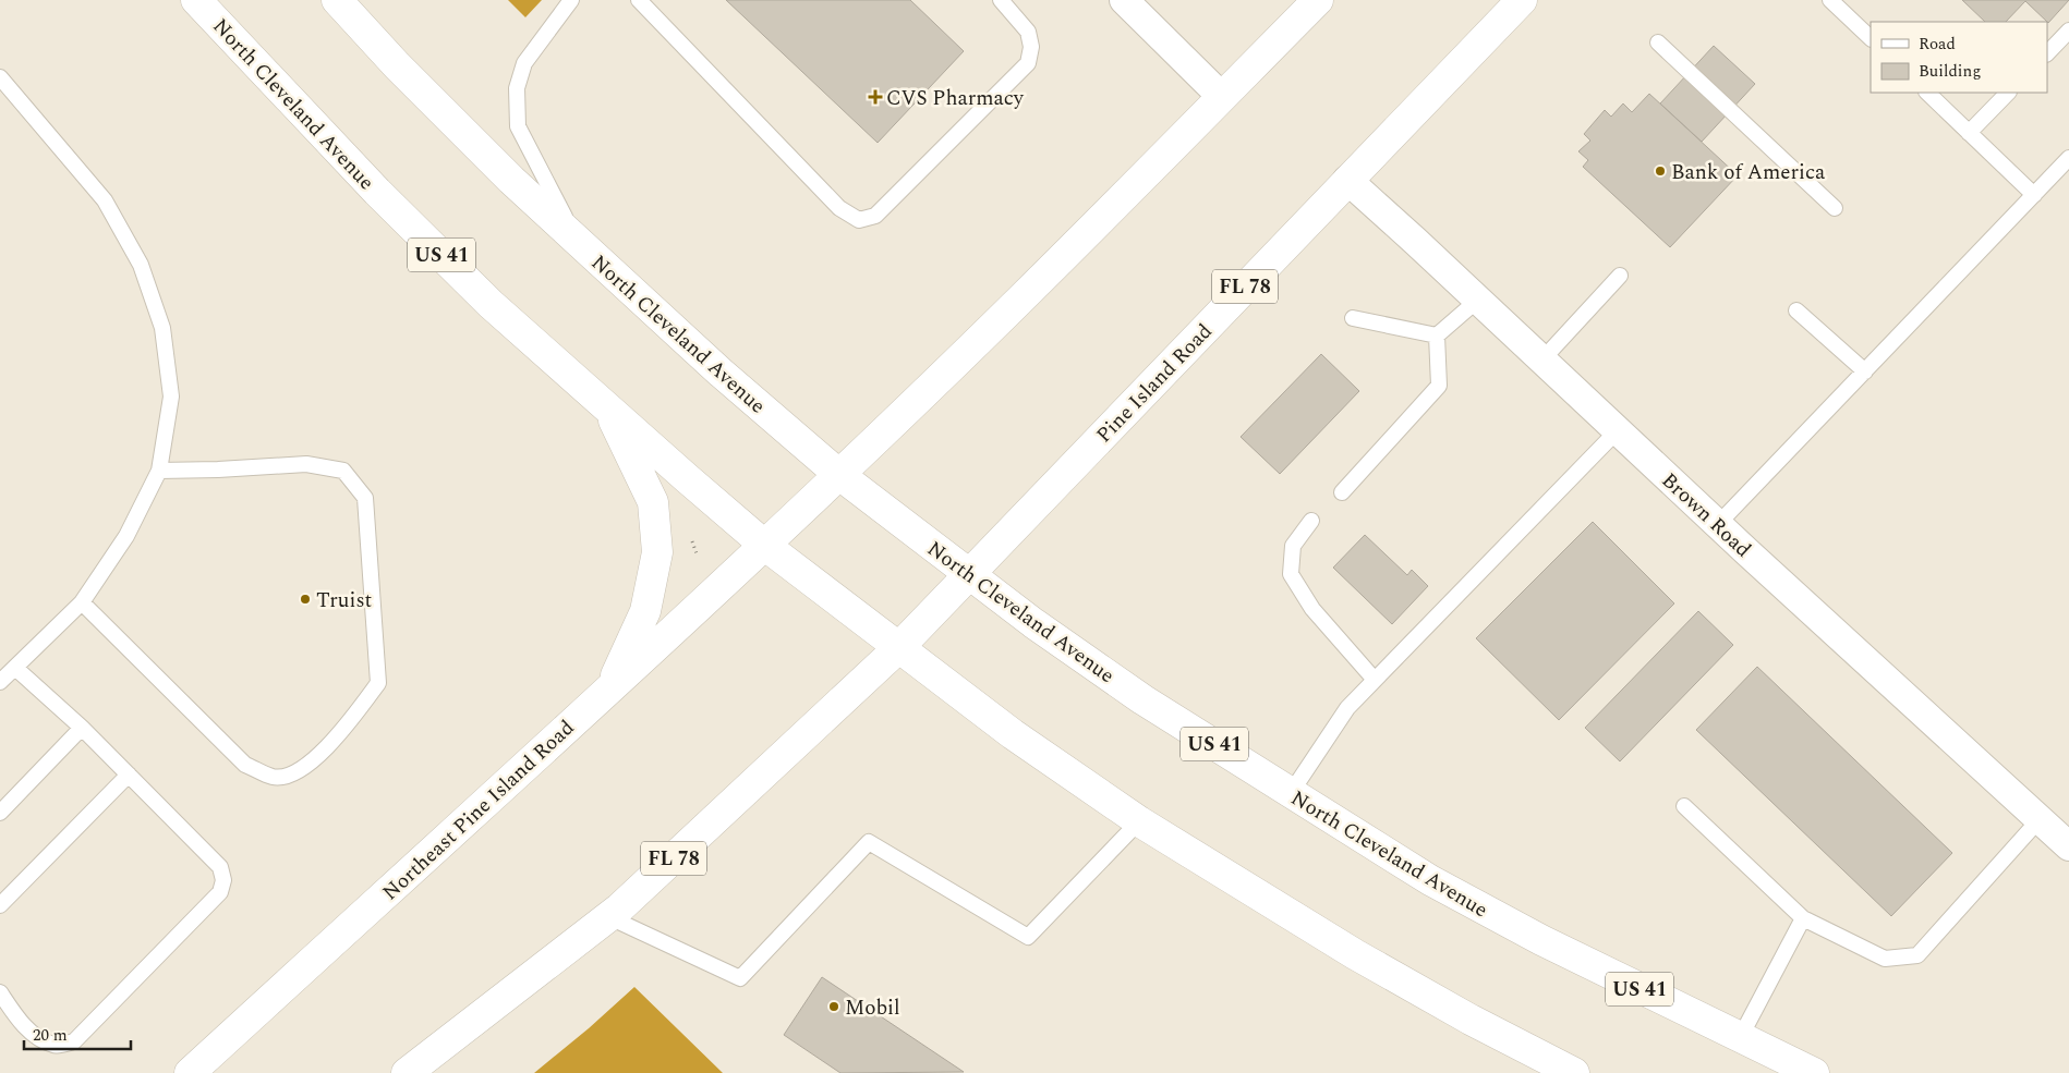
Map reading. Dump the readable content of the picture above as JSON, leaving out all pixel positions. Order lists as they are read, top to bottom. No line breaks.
{"streets":{"main road":["North Cleveland Avenue","US 41","FL 78","Pine Island Road","Northeast Pine Island Road"],"street":["Brown Road"]},"crossings":[["North Cleveland Avenue","FL 78"],["North Cleveland Avenue","Pine Island Road"],["North Cleveland Avenue","Northeast Pine Island Road"],["FL 78","Pine Island Road"],["Pine Island Road","Brown Road"]],"places":{"health":["CVS Pharmacy"],"other":["Bank of America","Truist","Mobil"]},"legend":["Road","Building"],"scale_bar":"20 m"}
